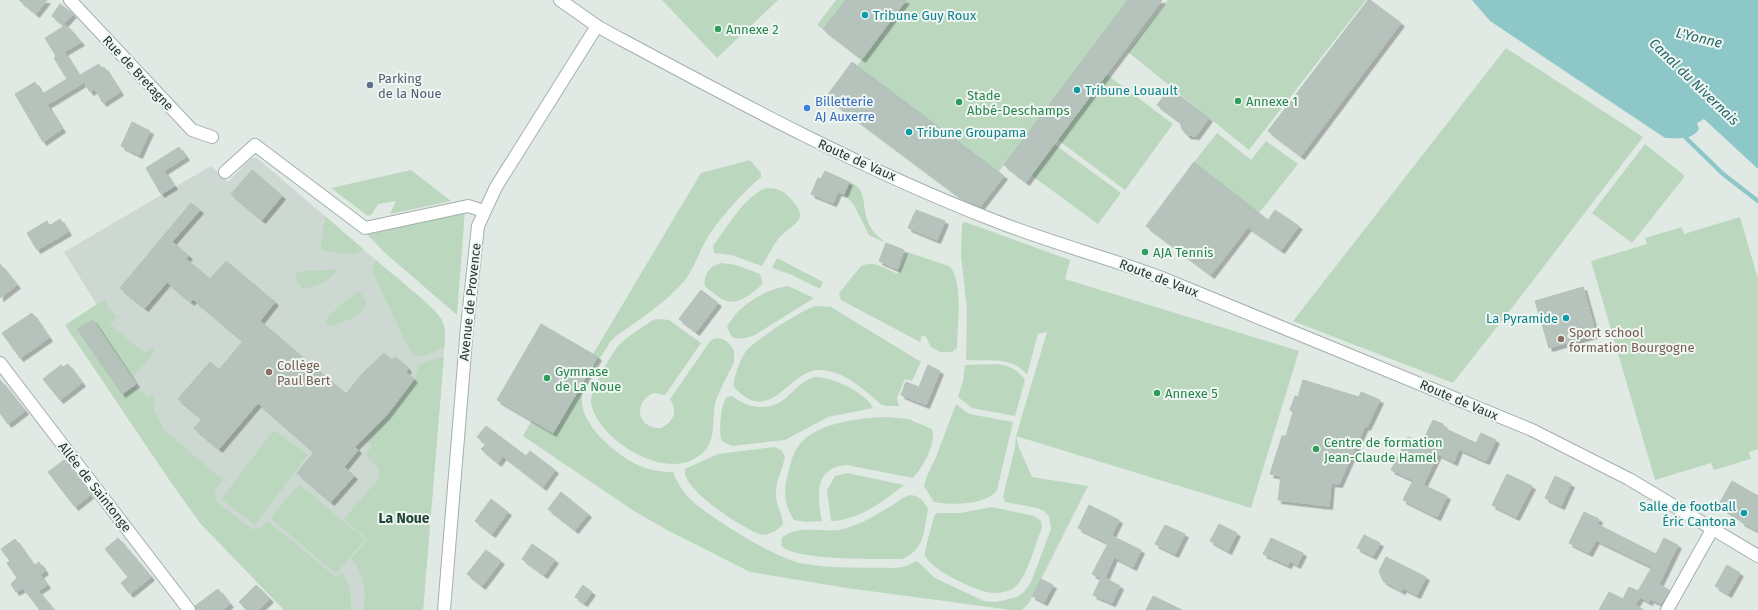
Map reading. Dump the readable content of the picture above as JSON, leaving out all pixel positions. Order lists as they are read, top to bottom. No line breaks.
{"streets":{"street":["Rue de Bretagne","Route de Vaux","Avenue de Provence","Allée de Saintonge"]},"crossings":[["Route de Vaux","Avenue de Provence"]],"districts":["La Noue"],"water":["L'Yonne","Canal du Nivernais"],"places":["Tribune Guy Roux","Annexe 2","Parking de la Noue","Tribune Louault","Annexe 1","Stade Abbé-Deschamps","Billetterie AJ Auxerre","Tribune Groupama","AJA Tennis","La Pyramide","Sport school formation Bourgogne","Collège Paul Bert","Gymnase de La Noue","Annexe 5","Centre de formation Jean-Claude Hamel","Salle de football Éric Cantona"]}
